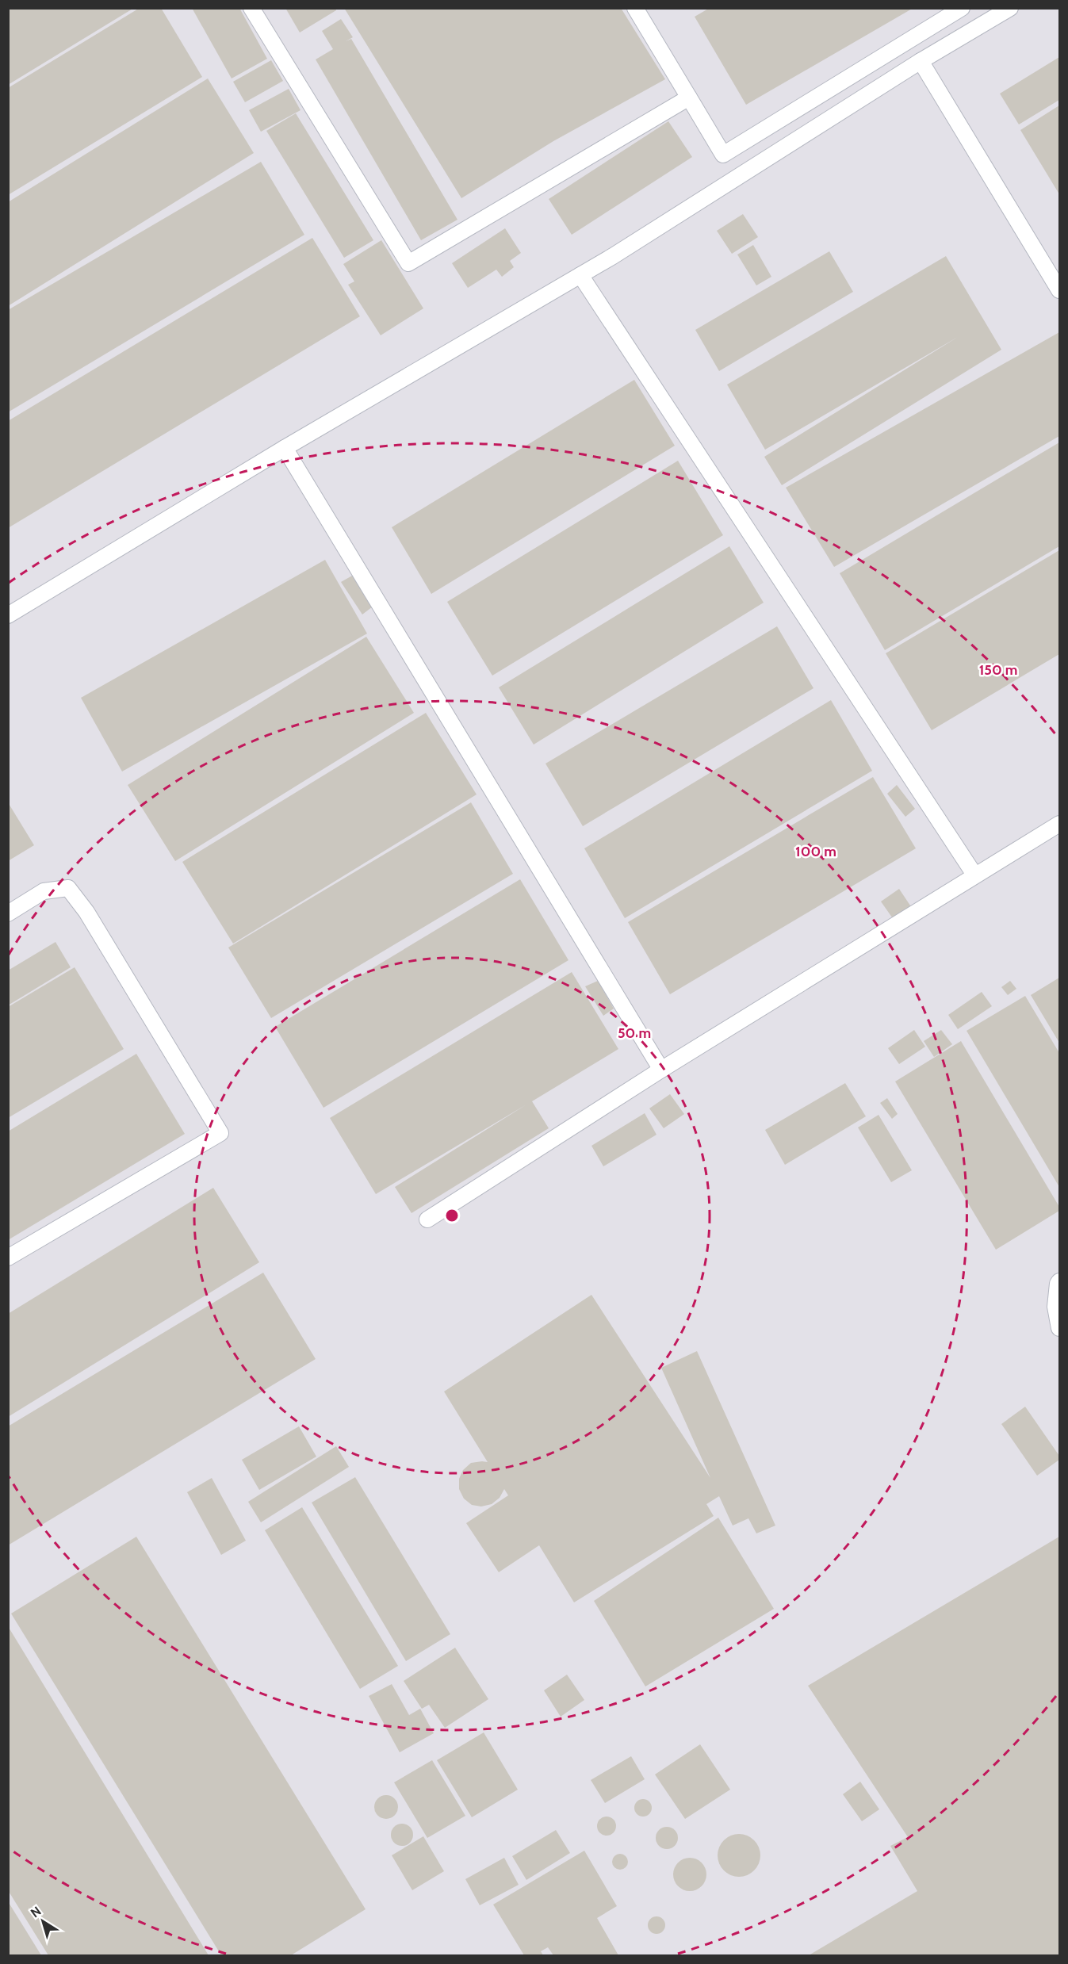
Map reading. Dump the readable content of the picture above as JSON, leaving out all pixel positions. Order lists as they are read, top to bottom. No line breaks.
{"north":"top left","rings":["150 m","100 m","50 m"]}
